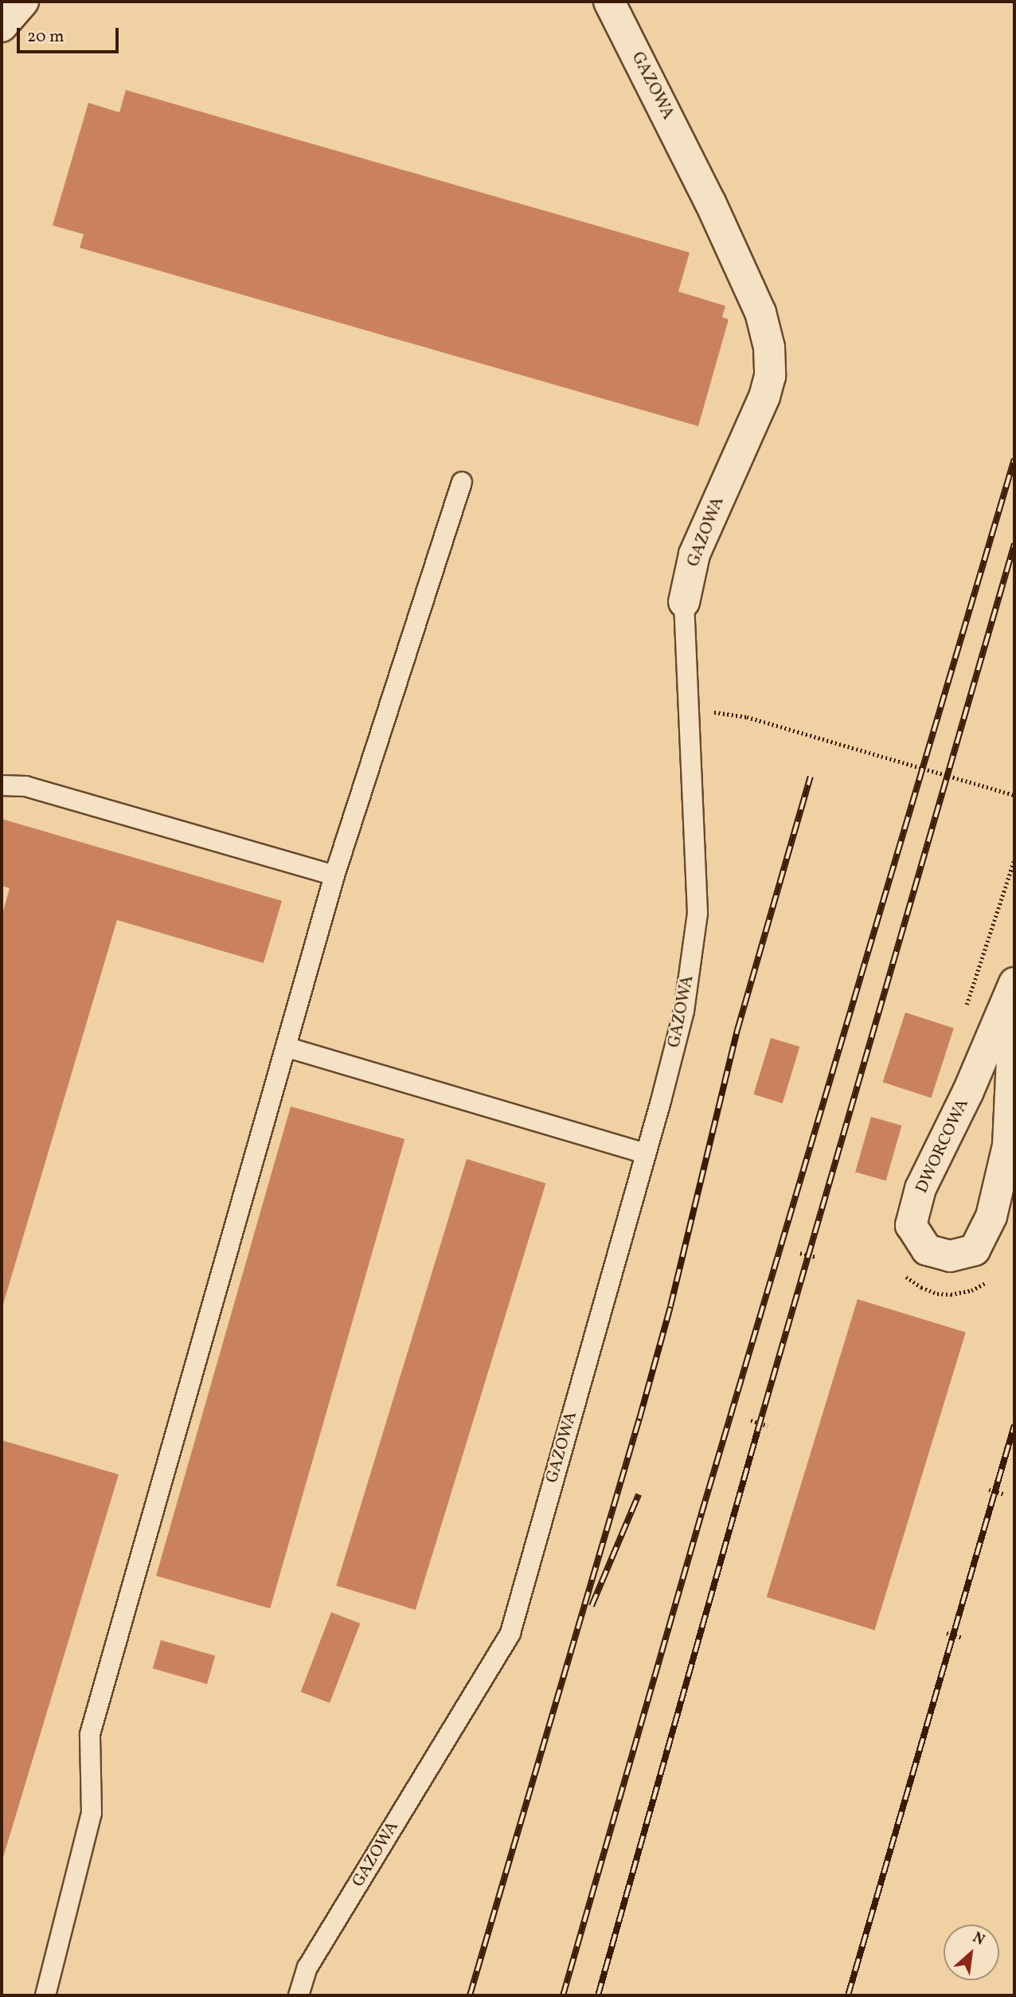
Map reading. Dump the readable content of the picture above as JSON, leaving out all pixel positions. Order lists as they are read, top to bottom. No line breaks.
{"streets":{"street":["GAZOWA","DWORCOWA"]},"scale_bar":"20 m","north":"top right"}
